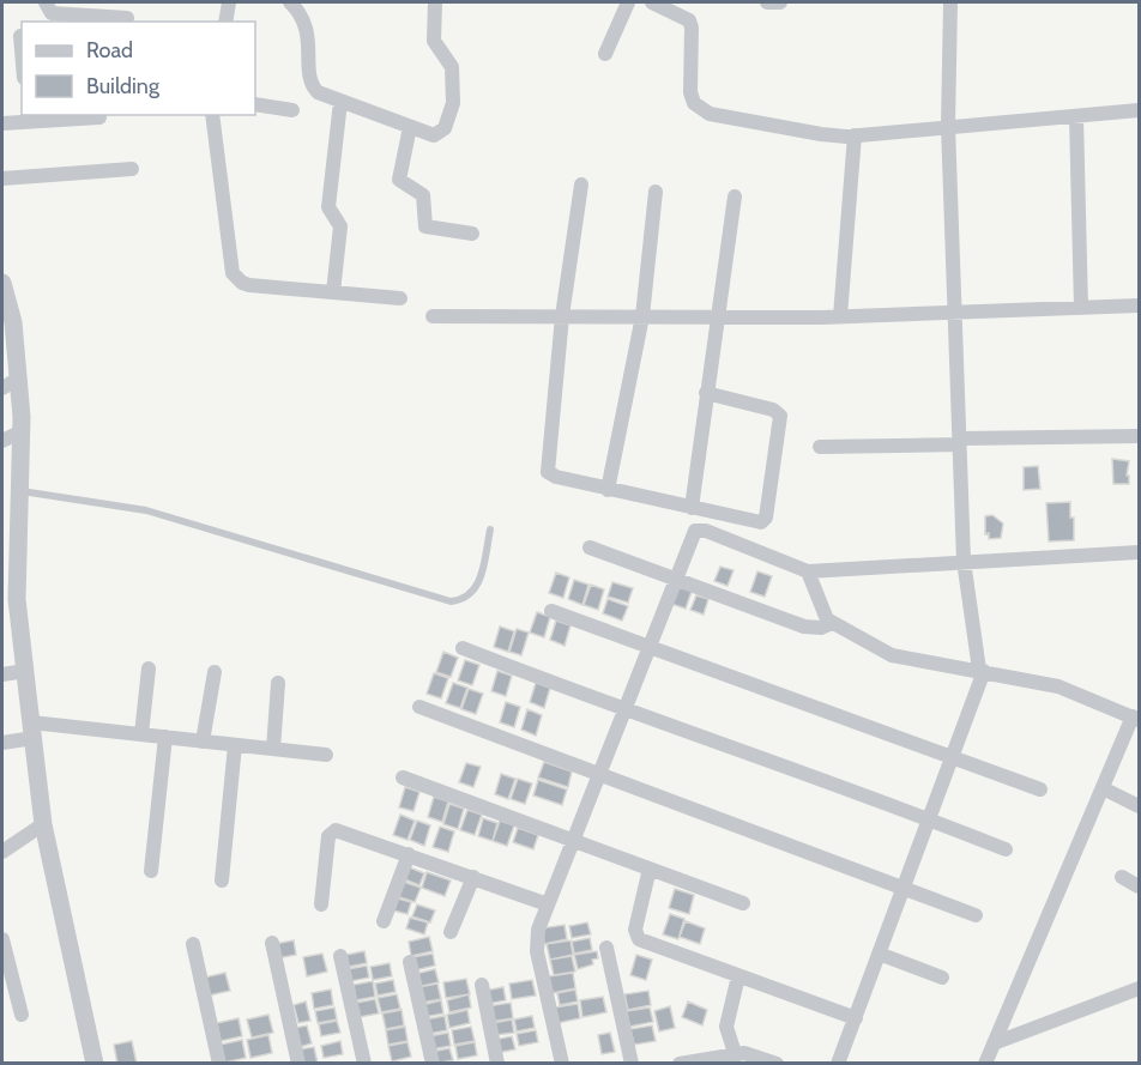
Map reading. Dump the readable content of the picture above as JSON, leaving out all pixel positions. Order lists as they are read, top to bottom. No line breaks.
{"legend":["Road","Building"]}
